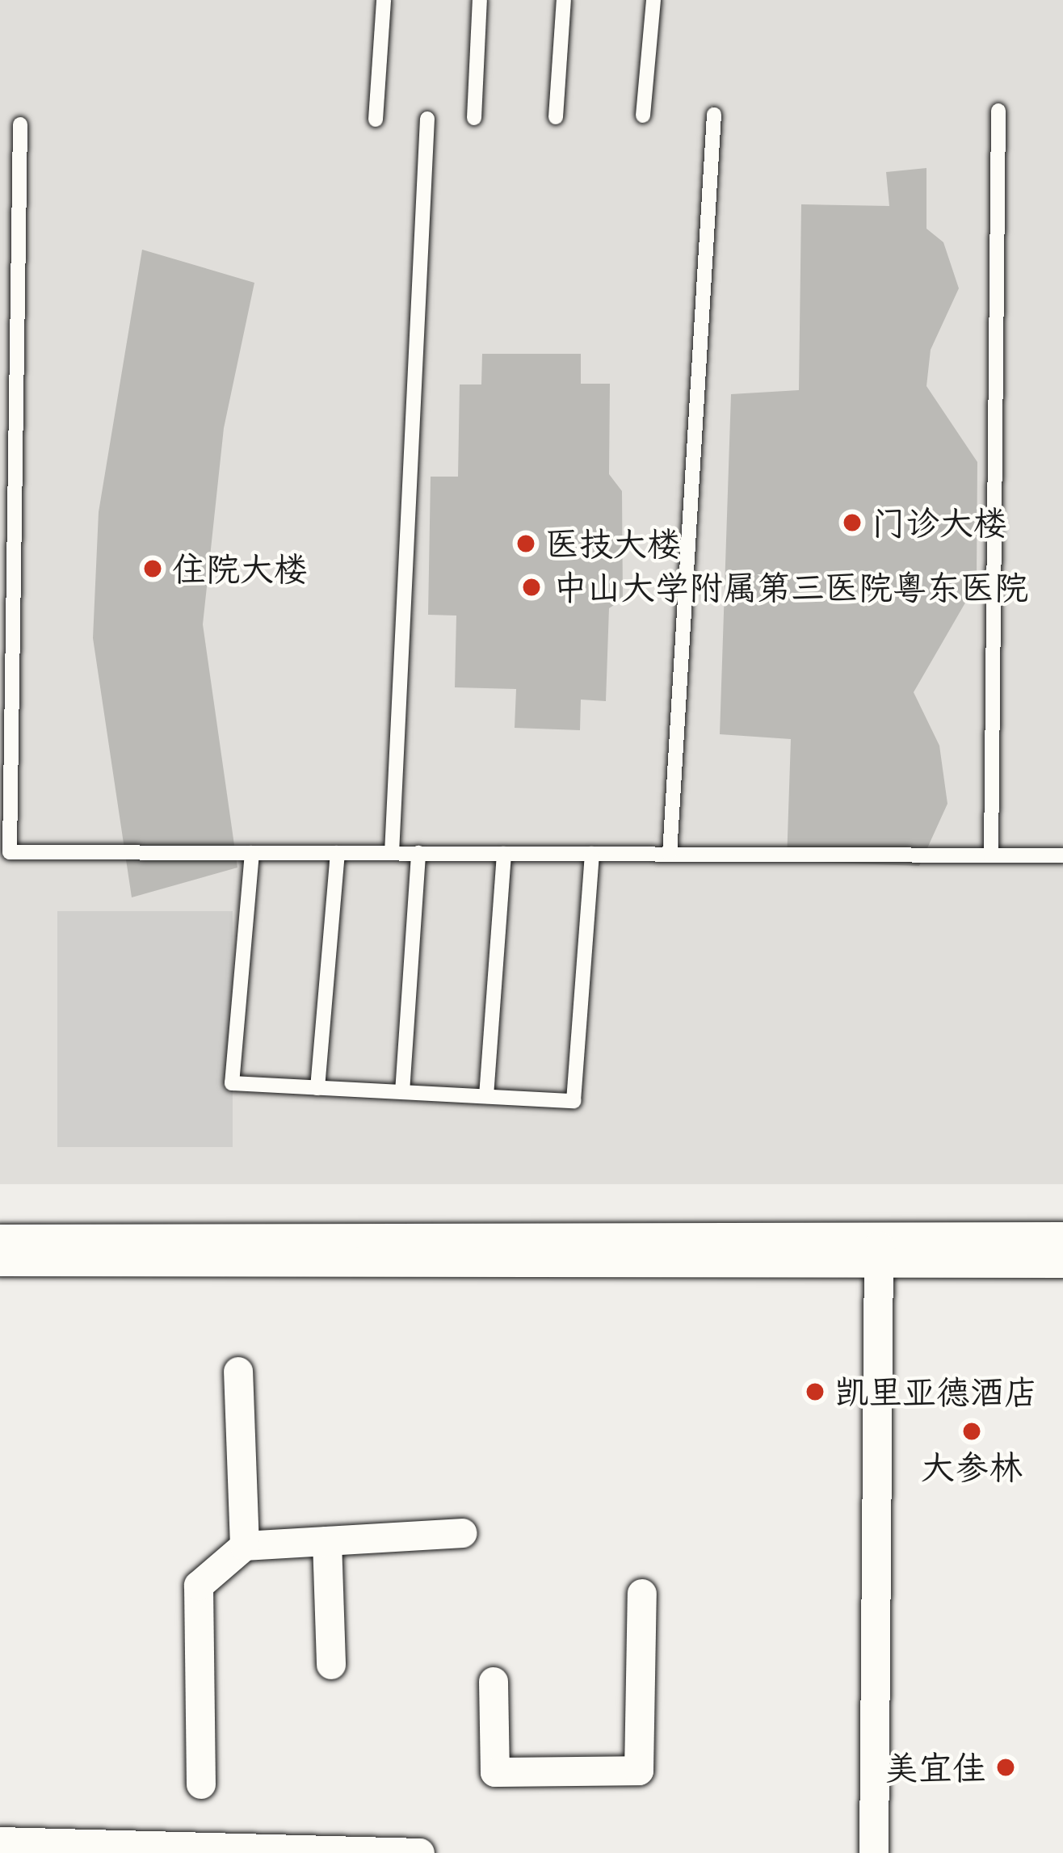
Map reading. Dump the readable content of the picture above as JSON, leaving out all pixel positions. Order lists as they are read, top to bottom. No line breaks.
{"places":["门诊大楼","医技大楼","住院大楼","中山大学附属第三医院粤东医院","凯里亚德酒店","大参林","美宜佳"]}
